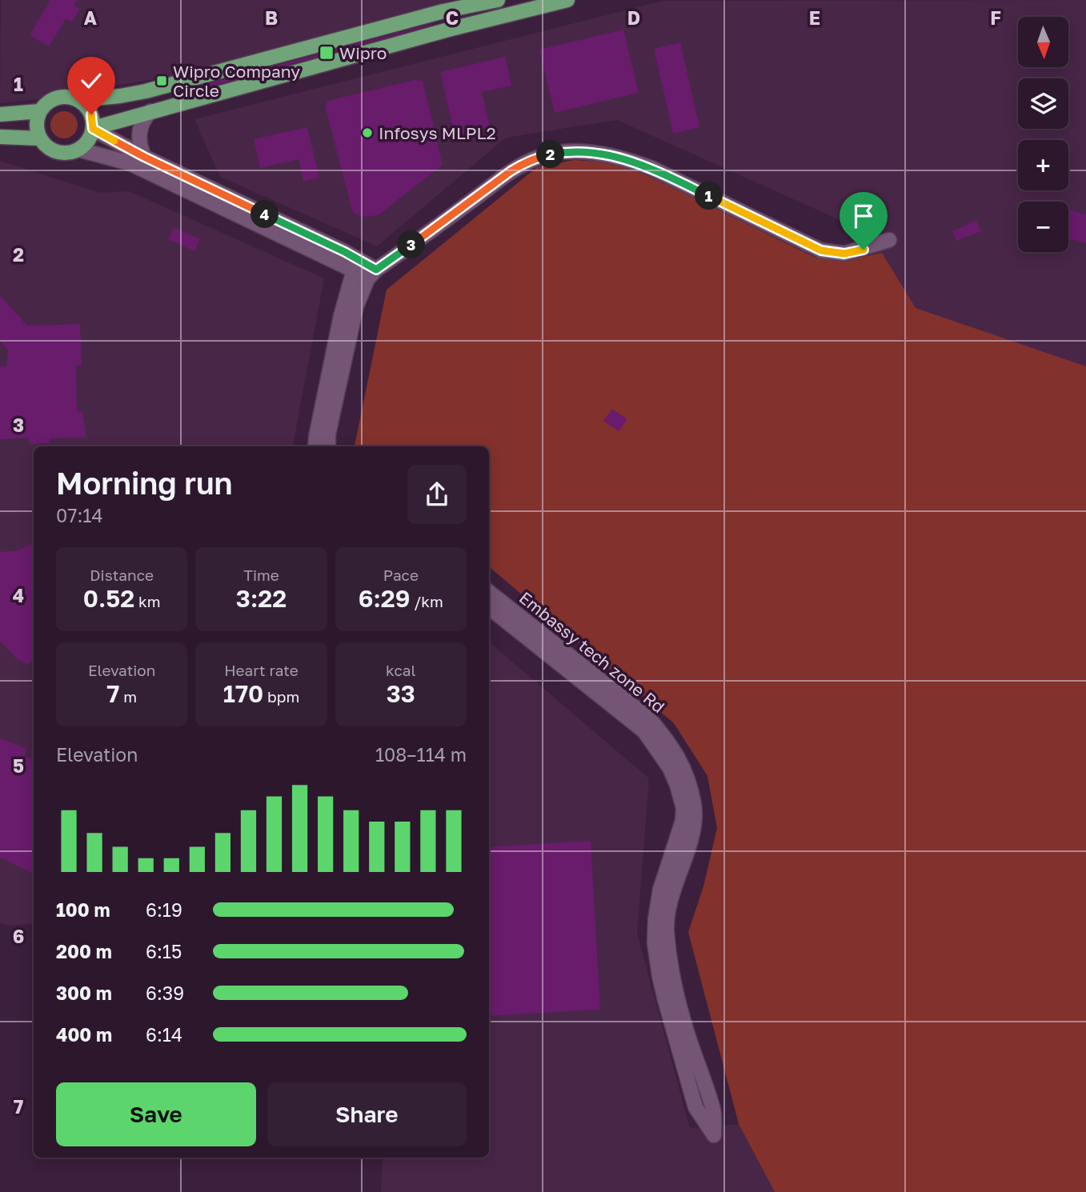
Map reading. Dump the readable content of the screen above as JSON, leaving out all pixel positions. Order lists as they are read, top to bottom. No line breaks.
{"streets":{"street":["Embassy tech zone Rd"]},"places":{"transit":["Wipro","Wipro Company Circle"],"other":["Infosys MLPL2"]},"north":"bottom","page":{"map_buttons":["+","−"],"pins":["2","1","4","3"],"heading":["Morning run","07:14"],"stats":[["Distance","0.52 km"],["Time","3:22"],["Pace","6:29 /km"],["Elevation","7 m"],["Heart rate","170 bpm"],["kcal","33"]],"chart":["Elevation","108–114 m"],"list":[{"name":"100 m","note":"6:19"},{"name":"200 m","note":"6:15"},{"name":"300 m","note":"6:39"},{"name":"400 m","note":"6:14"}],"buttons":["Save","Share"]},"grid":{"columns":["A","B","C","D","E","F"],"rows":["1","2","3","4","5","6","7"]}}
